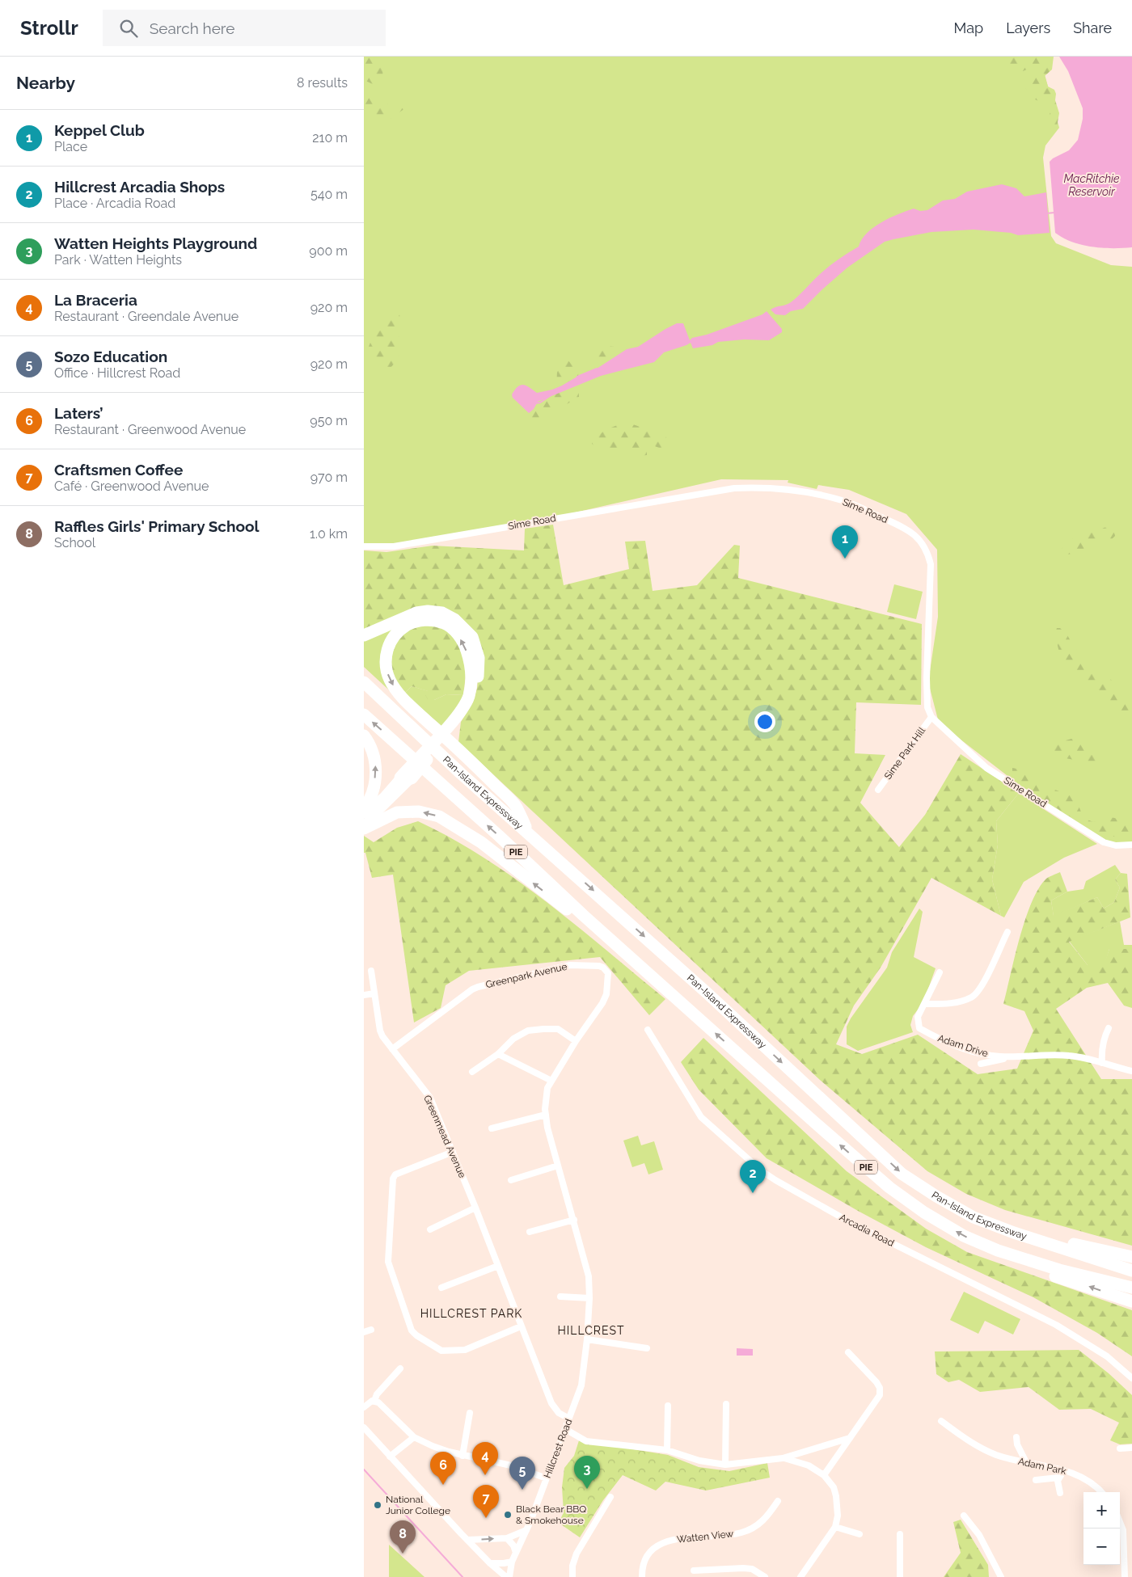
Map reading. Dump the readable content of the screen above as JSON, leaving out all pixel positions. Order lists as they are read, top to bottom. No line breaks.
{"streets":{"highway":["Pan-Island Expressway","PIE"],"street":["Sime Road","Sime Park Hill","Greenpark Avenue","Adam Drive","Greenmead Avenue","Arcadia Road","Hillcrest Road","Adam Park","Watten View"]},"crossings":[["Sime Road","Sime Park Hill"],["Greenpark Avenue","Greenmead Avenue"],["Greenpark Avenue","Hillcrest Road"],["Greenmead Avenue","Hillcrest Road"]],"districts":["HILLCREST PARK","HILLCREST"],"water":["MacRitchie Reservoir"],"places":["National Junior College","Black Bear BBQ & Smokehouse"],"page":{"header":"Strollr","search":"Search here","nav":["Map","Layers","Share"],"heading":["Nearby","8 results"],"list":[{"mark":"1","name":"Keppel Club","note":"Place","value":"210 m"},{"mark":"2","name":"Hillcrest Arcadia Shops","note":"Place · Arcadia Road","value":"540 m"},{"mark":"3","name":"Watten Heights Playground","note":"Park · Watten Heights","value":"900 m"},{"mark":"4","name":"La Braceria","note":"Restaurant · Greendale Avenue","value":"920 m"},{"mark":"5","name":"Sozo Education","note":"Office · Hillcrest Road","value":"920 m"},{"mark":"6","name":"Laters’","note":"Restaurant · Greenwood Avenue","value":"950 m"},{"mark":"7","name":"Craftsmen Coffee","note":"Café · Greenwood Avenue","value":"970 m"},{"mark":"8","name":"Raffles Girls' Primary School","note":"School","value":"1.0 km"}],"pins":["1","2","4","6","3","5","7","8"],"map_buttons":["+","−"]}}
